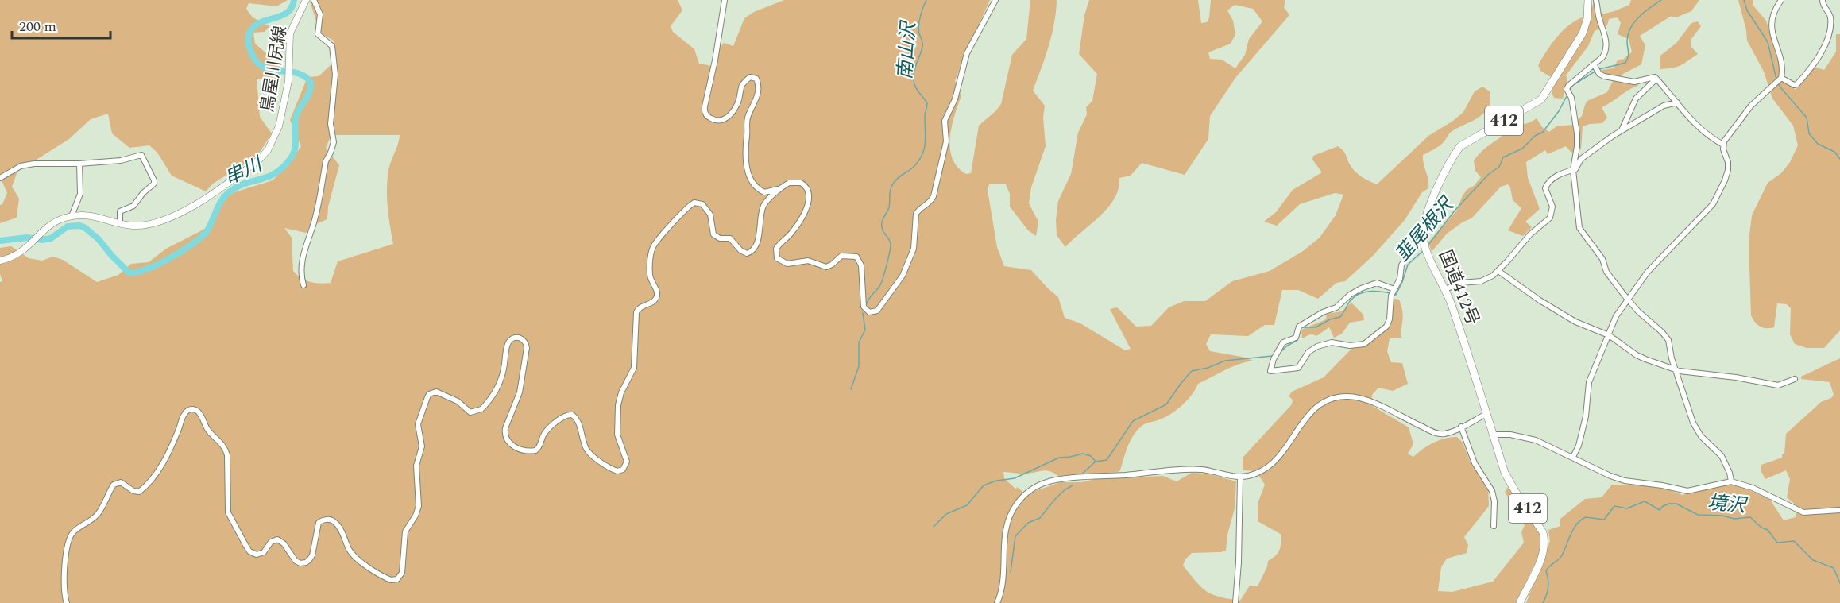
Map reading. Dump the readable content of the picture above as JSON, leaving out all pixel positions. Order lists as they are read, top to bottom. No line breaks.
{"streets":{"highway":["412","国道412号"],"main road":["鳥屋川尻線"]},"water":["南山沢","串川","韮尾根沢","境沢"],"scale_bar":"200 m"}
